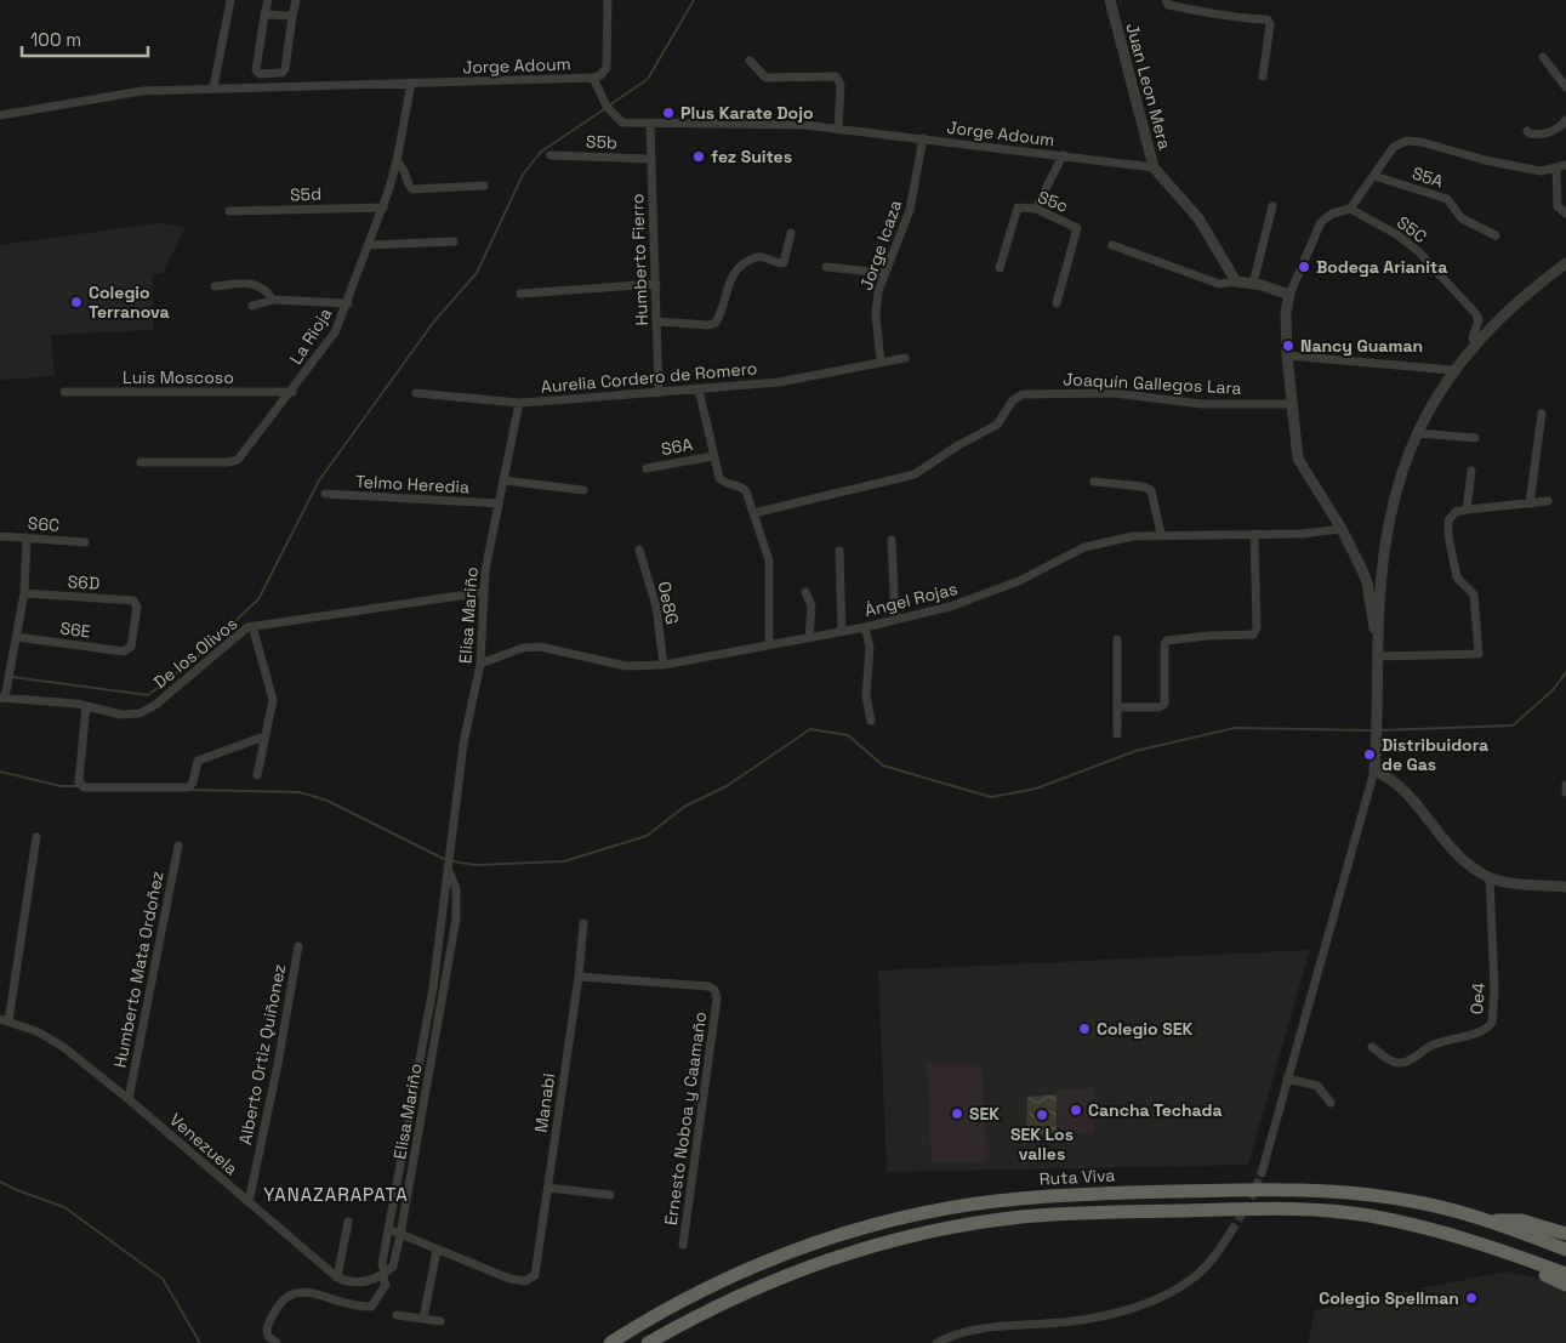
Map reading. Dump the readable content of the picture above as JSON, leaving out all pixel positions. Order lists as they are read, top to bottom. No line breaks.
{"streets":{"highway":["Ruta Viva"],"street":["Jorge Adoum","Juan Leon Mera","S5b","S5A","S5d","S5c","S5C","Jorge Icaza","Humberto Fierro","La Rioja","Luis Moscoso","Aurelia Cordero de Romero","Joaquín Gallegos Lara","S6A","Telmo Heredia","S6C","S6D","Ángel Rojas","Oe8G","Elisa Mariño","S6E","De los Olivos","Humberto Mata Ordoñez","Oe4","Alberto Ortiz Quiñonez","Manabi","Ernesto Noboa y Caamaño","Venezuela"]},"crossings":[["Jorge Adoum","Juan Leon Mera"],["Jorge Adoum","Jorge Icaza"],["Jorge Adoum","Humberto Fierro"],["Jorge Adoum","La Rioja"],["S5b","Humberto Fierro"],["S5d","La Rioja"],["Jorge Icaza","Aurelia Cordero de Romero"],["Humberto Fierro","Aurelia Cordero de Romero"],["La Rioja","Luis Moscoso"],["Aurelia Cordero de Romero","Elisa Mariño"],["Telmo Heredia","Elisa Mariño"],["S6D","S6E"],["Ángel Rojas","Oe8G"],["Ángel Rojas","Elisa Mariño"],["Elisa Mariño","De los Olivos"],["Humberto Mata Ordoñez","Venezuela"],["Alberto Ortiz Quiñonez","Venezuela"],["Manabi","Ernesto Noboa y Caamaño"]],"districts":["YANAZARAPATA"],"places":["Plus Karate Dojo","fez Suites","Bodega Arianita","Colegio Terranova","Nancy Guaman","Distribuidora de Gas","Colegio SEK","Cancha Techada","SEK","SEK Los valles","Colegio Spellman"],"scale_bar":"100 m"}
